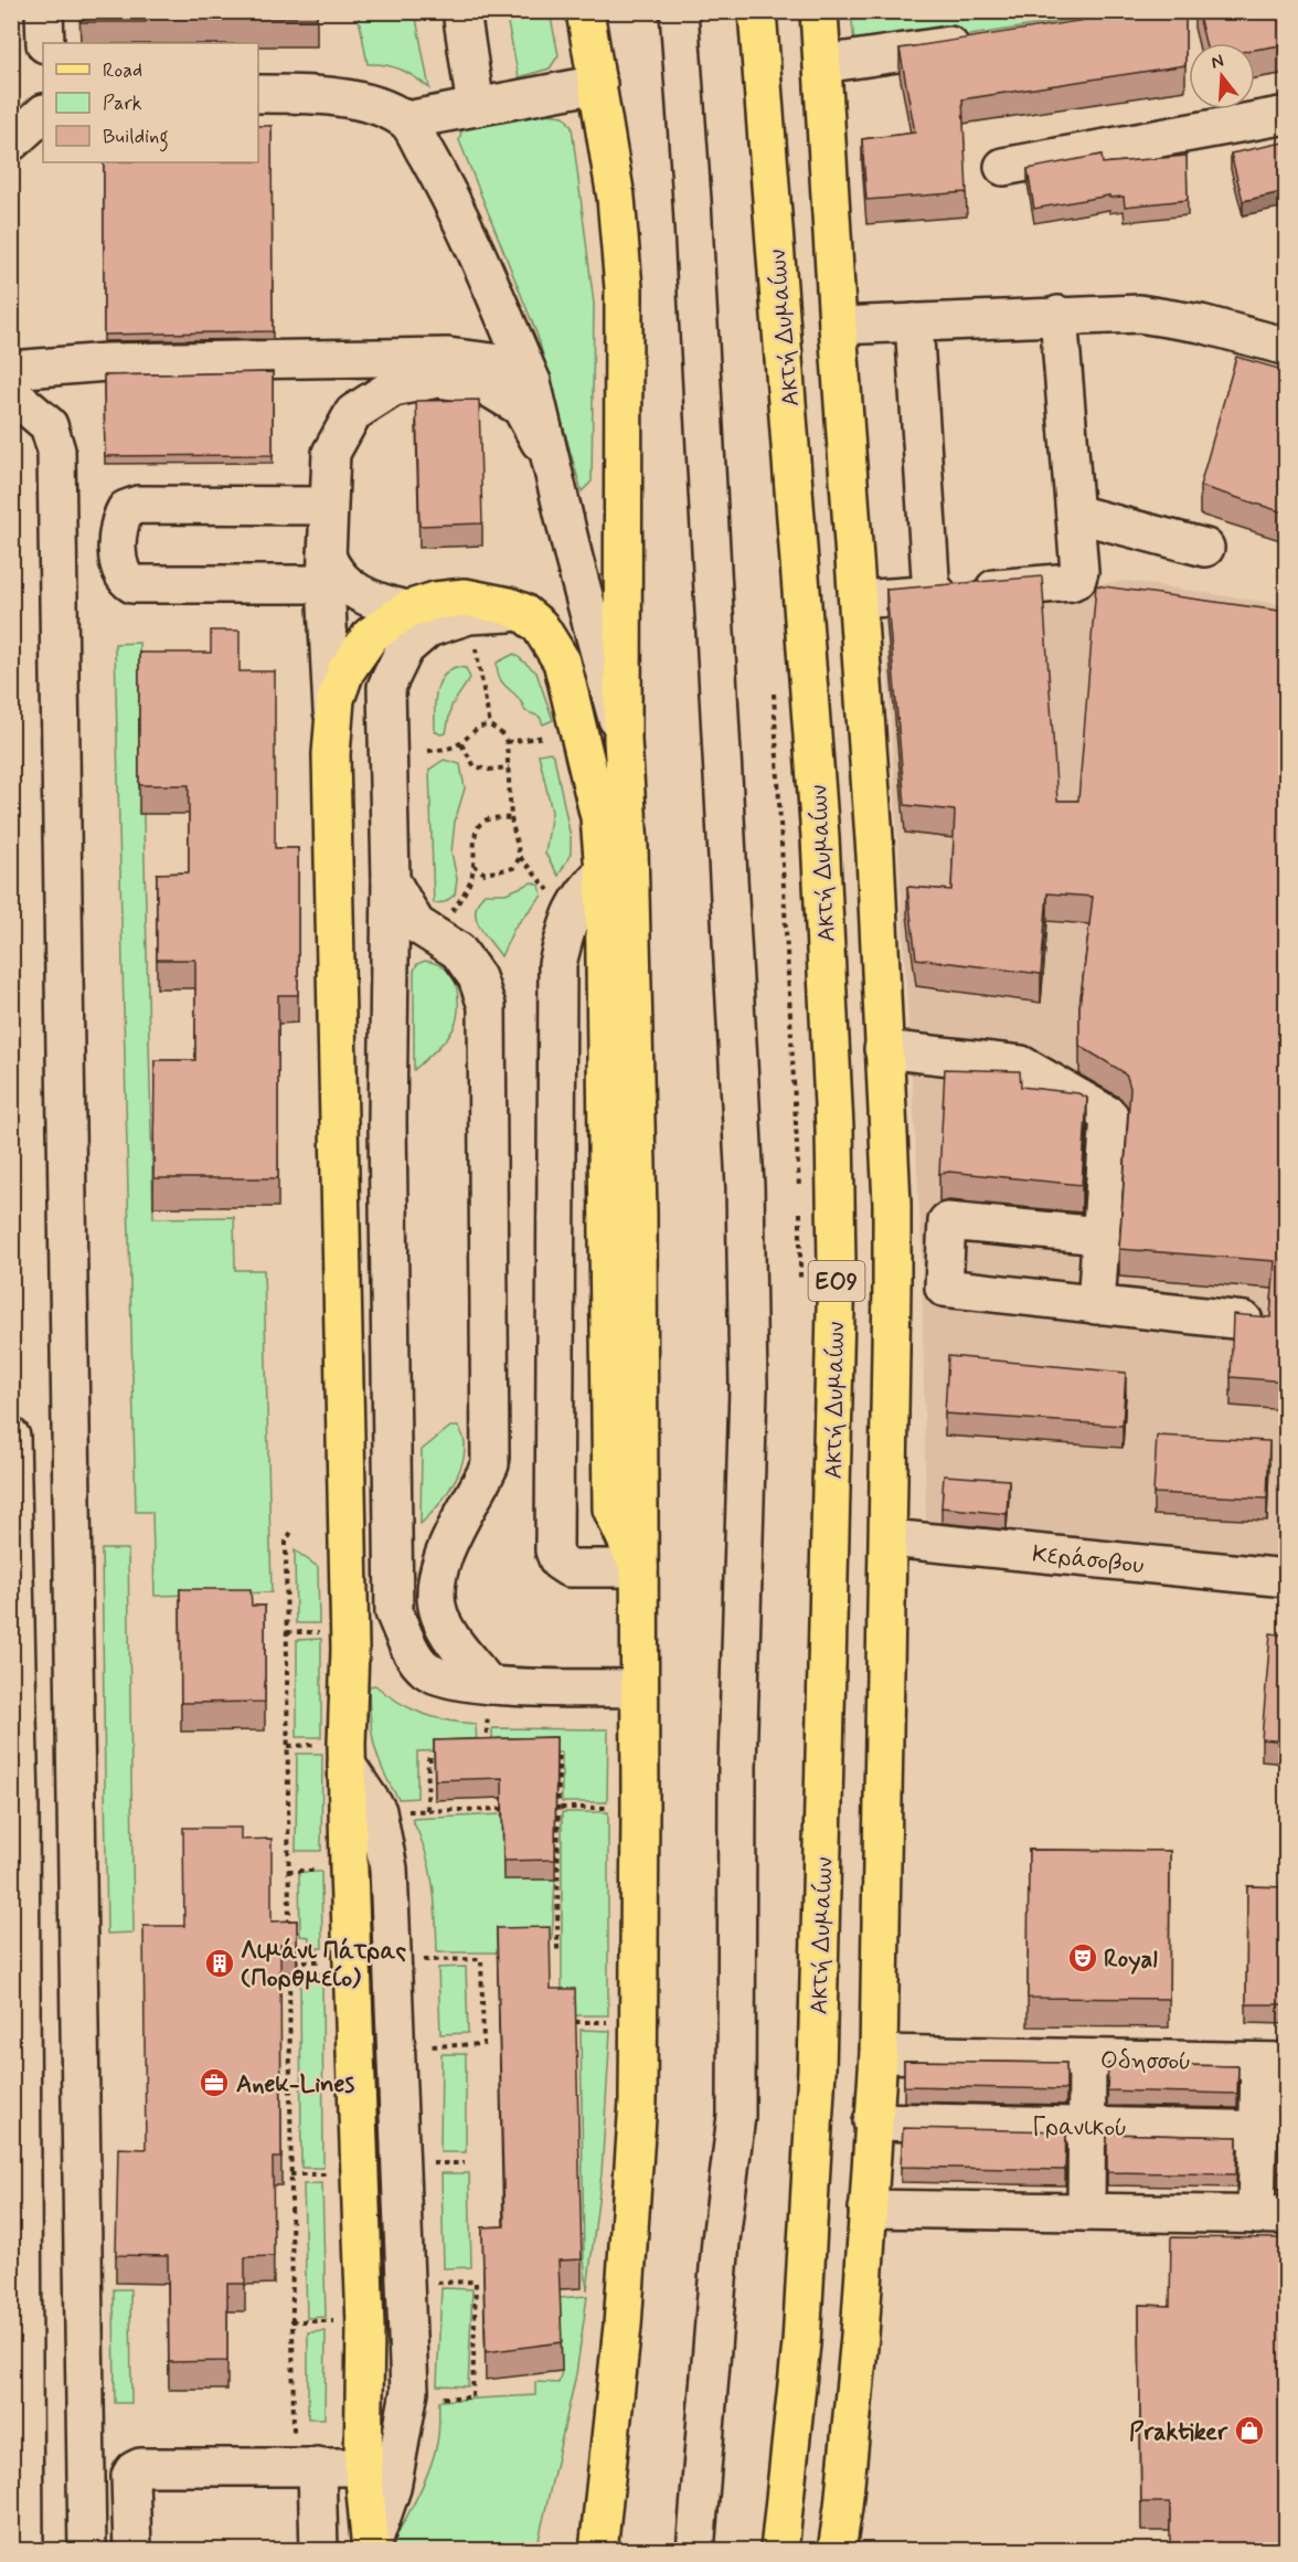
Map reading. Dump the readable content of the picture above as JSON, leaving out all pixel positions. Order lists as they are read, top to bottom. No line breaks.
{"streets":{"main road":["Ακτή Δυμαίων","ΕΟ9"],"street":["Κεράσοβου","Οδησσού","Γρανικού"]},"crossings":[["ΕΟ9","Κεράσοβου"],["ΕΟ9","Οδησσού"],["ΕΟ9","Γρανικού"],["Οδησσού","Γρανικού"]],"places":{"theatre":["Royal"],"building":["Λιμάνι Πάτρας (Πορθμείο)"],"office":["Anek-Lines"],"shop":["Praktiker"]},"legend":["Road","Park","Building"],"north":"top"}
